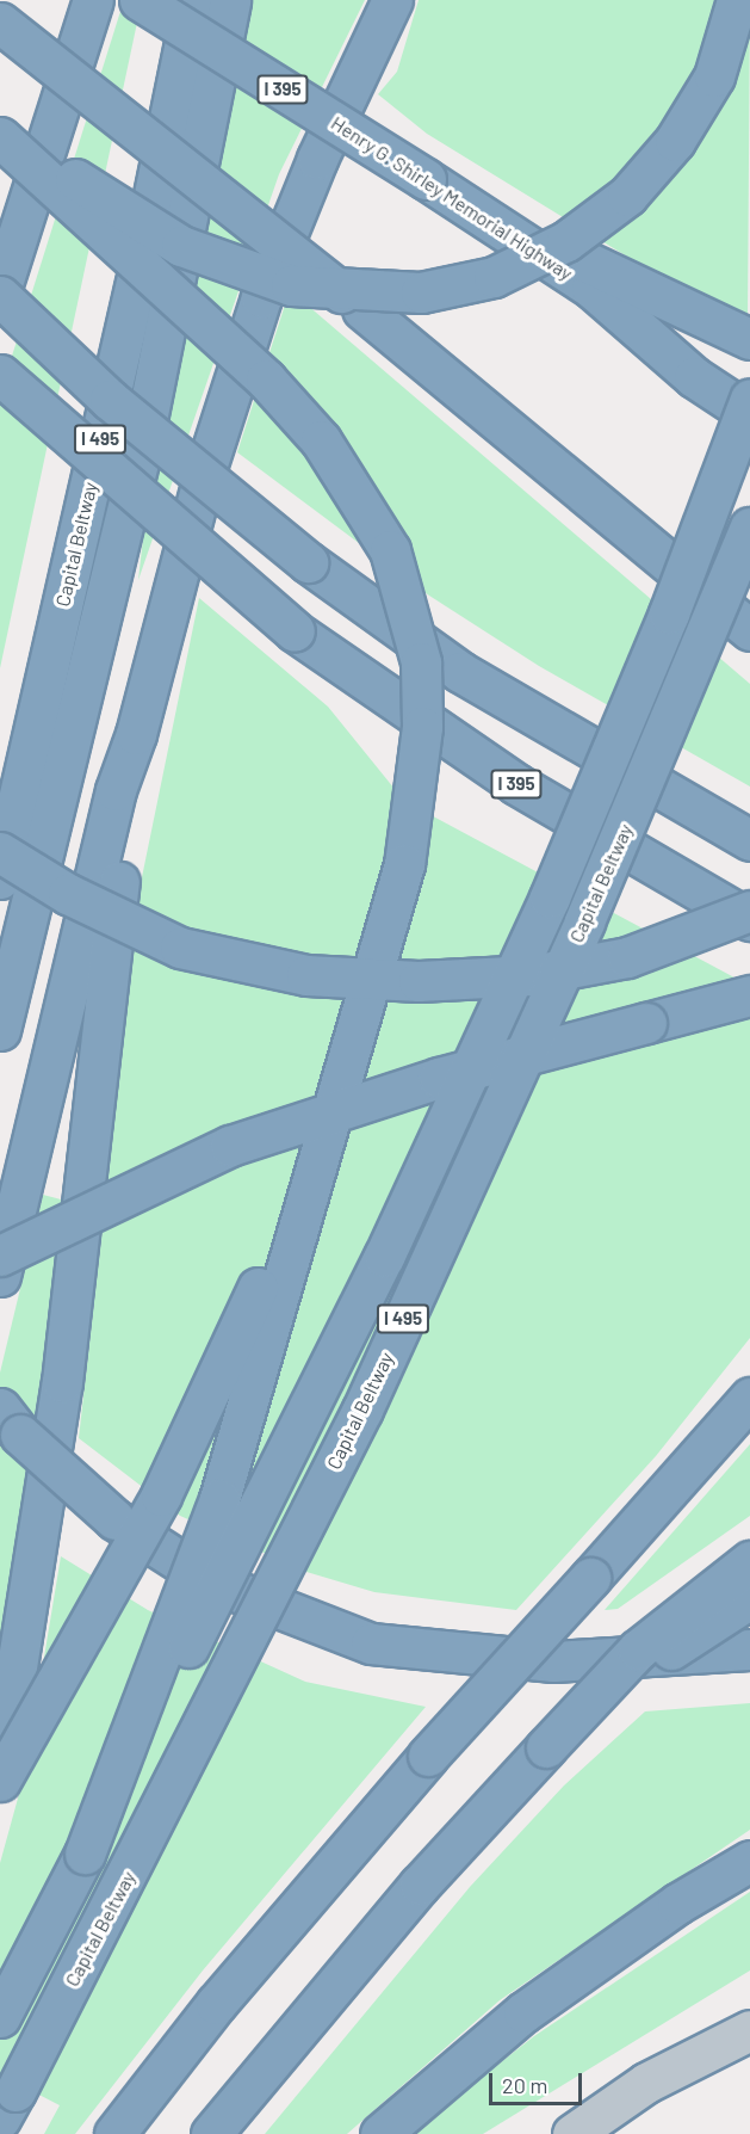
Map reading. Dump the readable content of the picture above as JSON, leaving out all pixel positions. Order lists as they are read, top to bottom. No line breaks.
{"streets":{"highway":["I 395","Henry G. Shirley Memorial Highway","I 495","Capital Beltway"]},"scale_bar":"20 m"}
